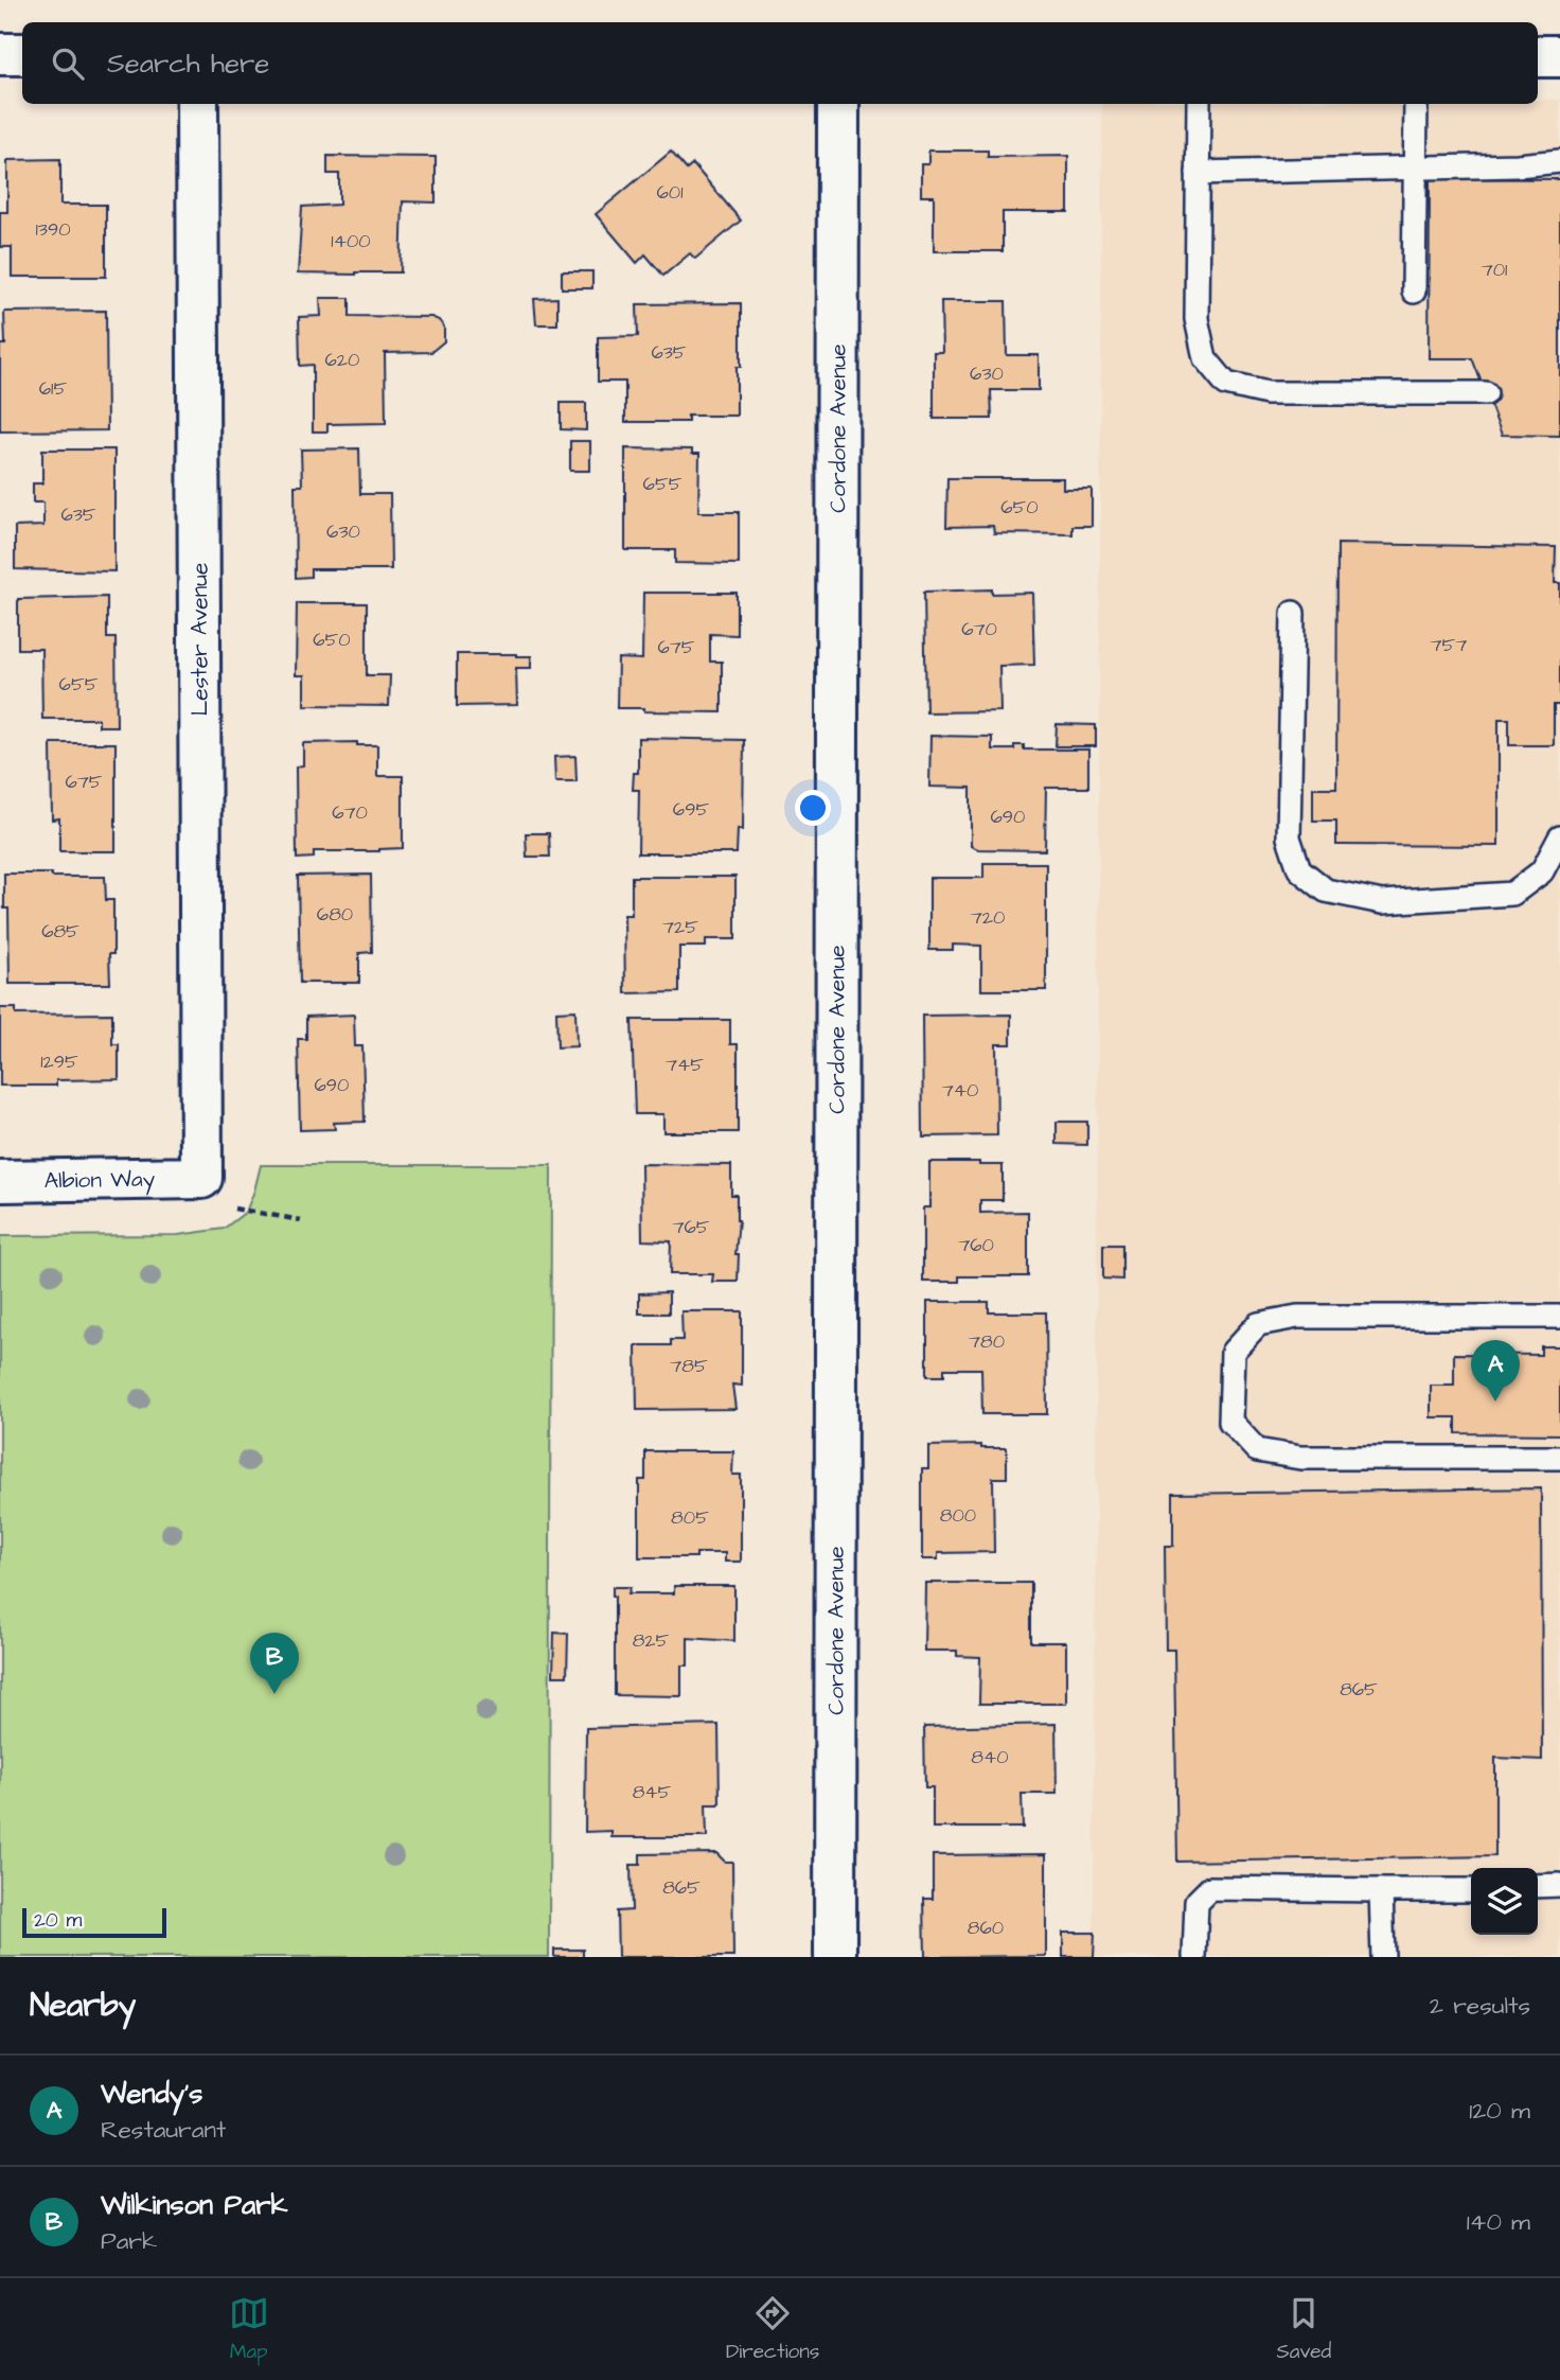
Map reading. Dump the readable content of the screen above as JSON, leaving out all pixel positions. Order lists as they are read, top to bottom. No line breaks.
{"streets":{"street":["Cordone Avenue","Lester Avenue","Albion Way"]},"crossings":[["Lester Avenue","Albion Way"]],"house_numbers":["601","1390","1400","701","635","620","630","615","655","650","635","630","670","650","757","675","655","675","695","670","690","680","720","725","685","1295","745","690","740","765","760","780","785","800","805","825","865","840","845","865","860"],"scale_bar":"20 m","page":{"search":"Search here","pins":["A","B"],"scale":"20 m","heading":["Nearby","2 results"],"list":[{"mark":"A","name":"Wendy's","note":"Restaurant","value":"120 m"},{"mark":"B","name":"Wilkinson Park","note":"Park","value":"140 m"}],"nav":["Map","Directions","Saved"]}}
